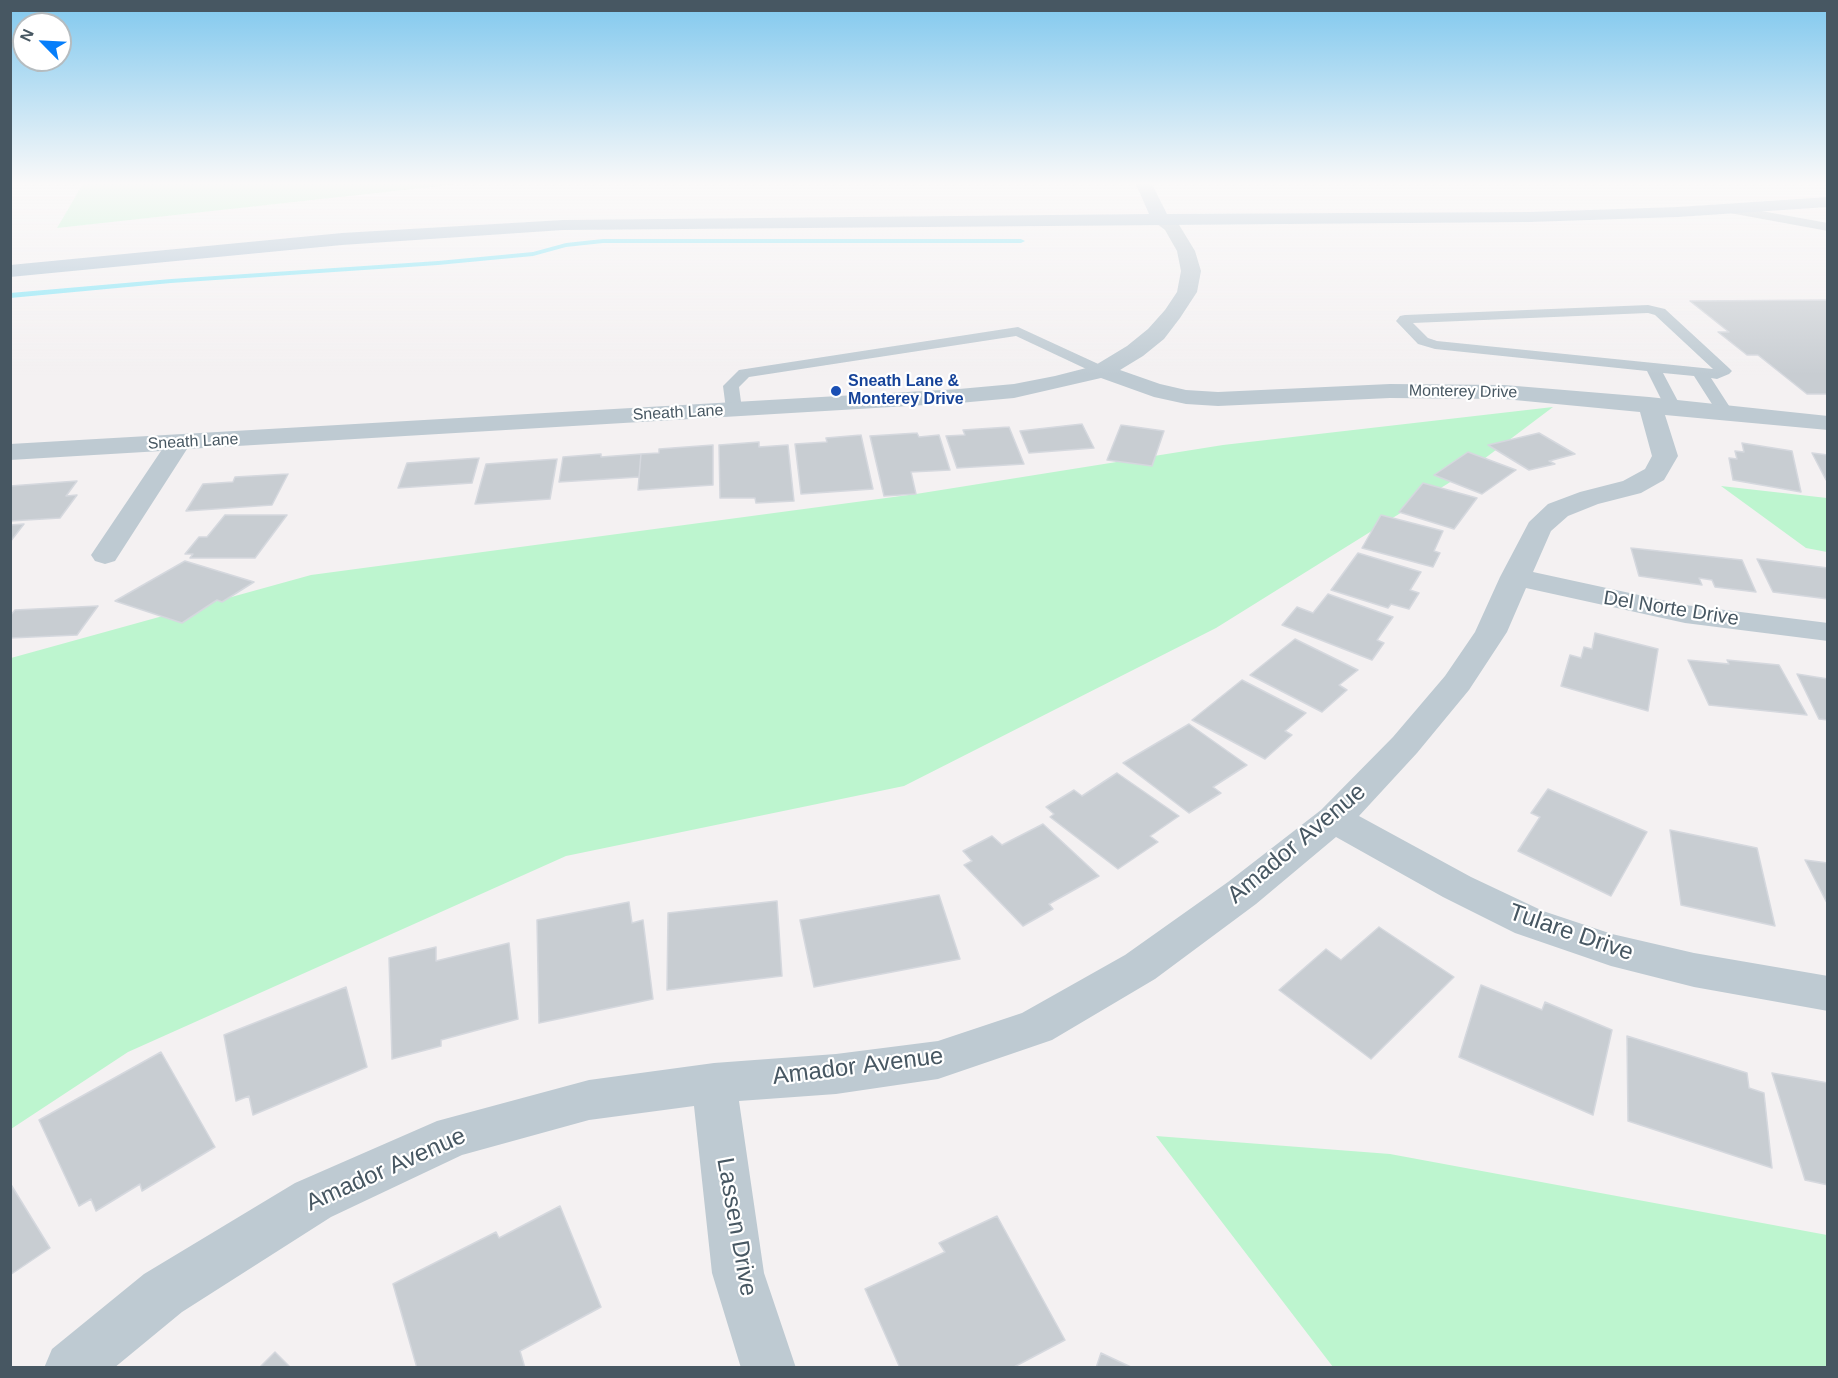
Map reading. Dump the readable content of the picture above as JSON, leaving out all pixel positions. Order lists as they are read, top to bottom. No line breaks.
{"streets":{"street":["Monterey Drive","Sneath Lane","Del Norte Drive","Amador Avenue","Tulare Drive","Lassen Drive"]},"crossings":[["Monterey Drive","Sneath Lane"],["Monterey Drive","Amador Avenue"],["Del Norte Drive","Amador Avenue"],["Amador Avenue","Tulare Drive"],["Amador Avenue","Lassen Drive"]],"places":["Sneath Lane & Monterey Drive"],"north":"top left"}
